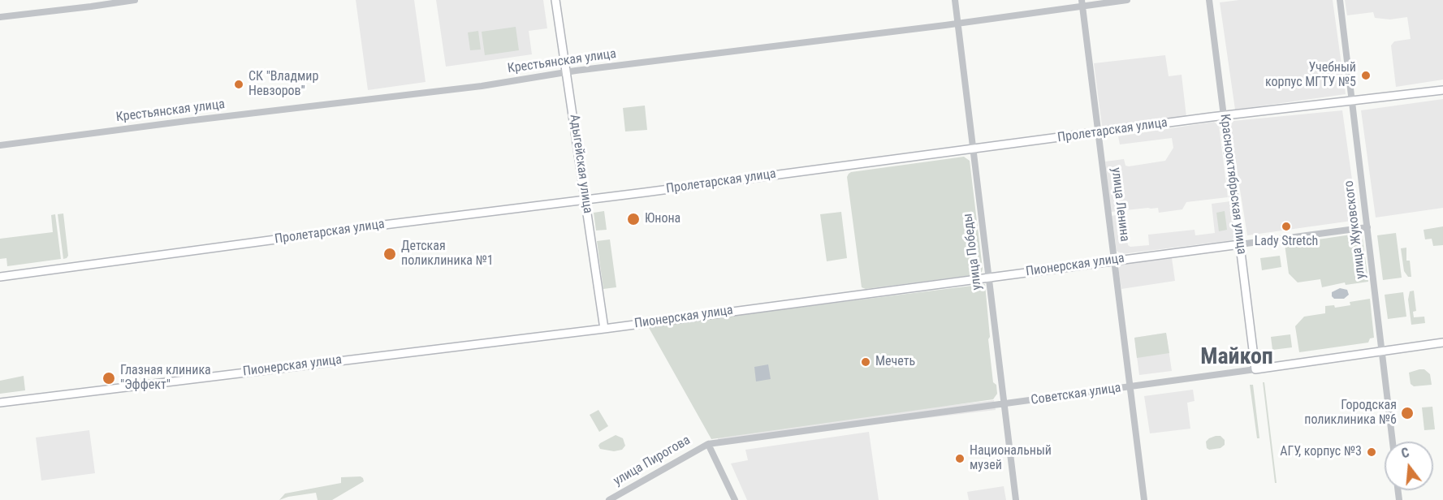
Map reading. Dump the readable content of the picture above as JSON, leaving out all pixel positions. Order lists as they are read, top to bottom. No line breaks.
{"streets":{"main road":["Пролетарская улица","Адыгейская улица","Краснооктябрьская улица","Пионерская улица","Советская улица"],"street":["Крестьянская улица","улица Ленина","улица Жуковского","улица Победы","улица Пирогова"]},"crossings":[["Крестьянская улица","Адыгейская улица"],["Крестьянская улица","улица Ленина"],["Крестьянская улица","улица Победы"],["Пролетарская улица","Адыгейская улица"],["Пролетарская улица","Краснооктябрьская улица"],["Пролетарская улица","улица Ленина"],["Пролетарская улица","улица Жуковского"],["Пролетарская улица","улица Победы"],["Адыгейская улица","Пионерская улица"],["Краснооктябрьская улица","Пионерская улица"],["Краснооктябрьская улица","Советская улица"],["улица Ленина","Пионерская улица"],["улица Ленина","Советская улица"],["улица Жуковского","Пионерская улица"],["улица Жуковского","Советская улица"],["улица Победы","Пионерская улица"],["улица Победы","Советская улица"],["Советская улица","улица Пирогова"]],"districts":["Майкоп"],"places":["Учебный корпус МГТУ №5","СК \"Владмир Невзоров\"","Юнона","Lady Stretch","Детская поликлиника №1","Мечеть","Глазная клиника \"Эффект\"","Городская поликлиника №6","АГУ, корпус №3","Национальный музей"],"north":"top"}
